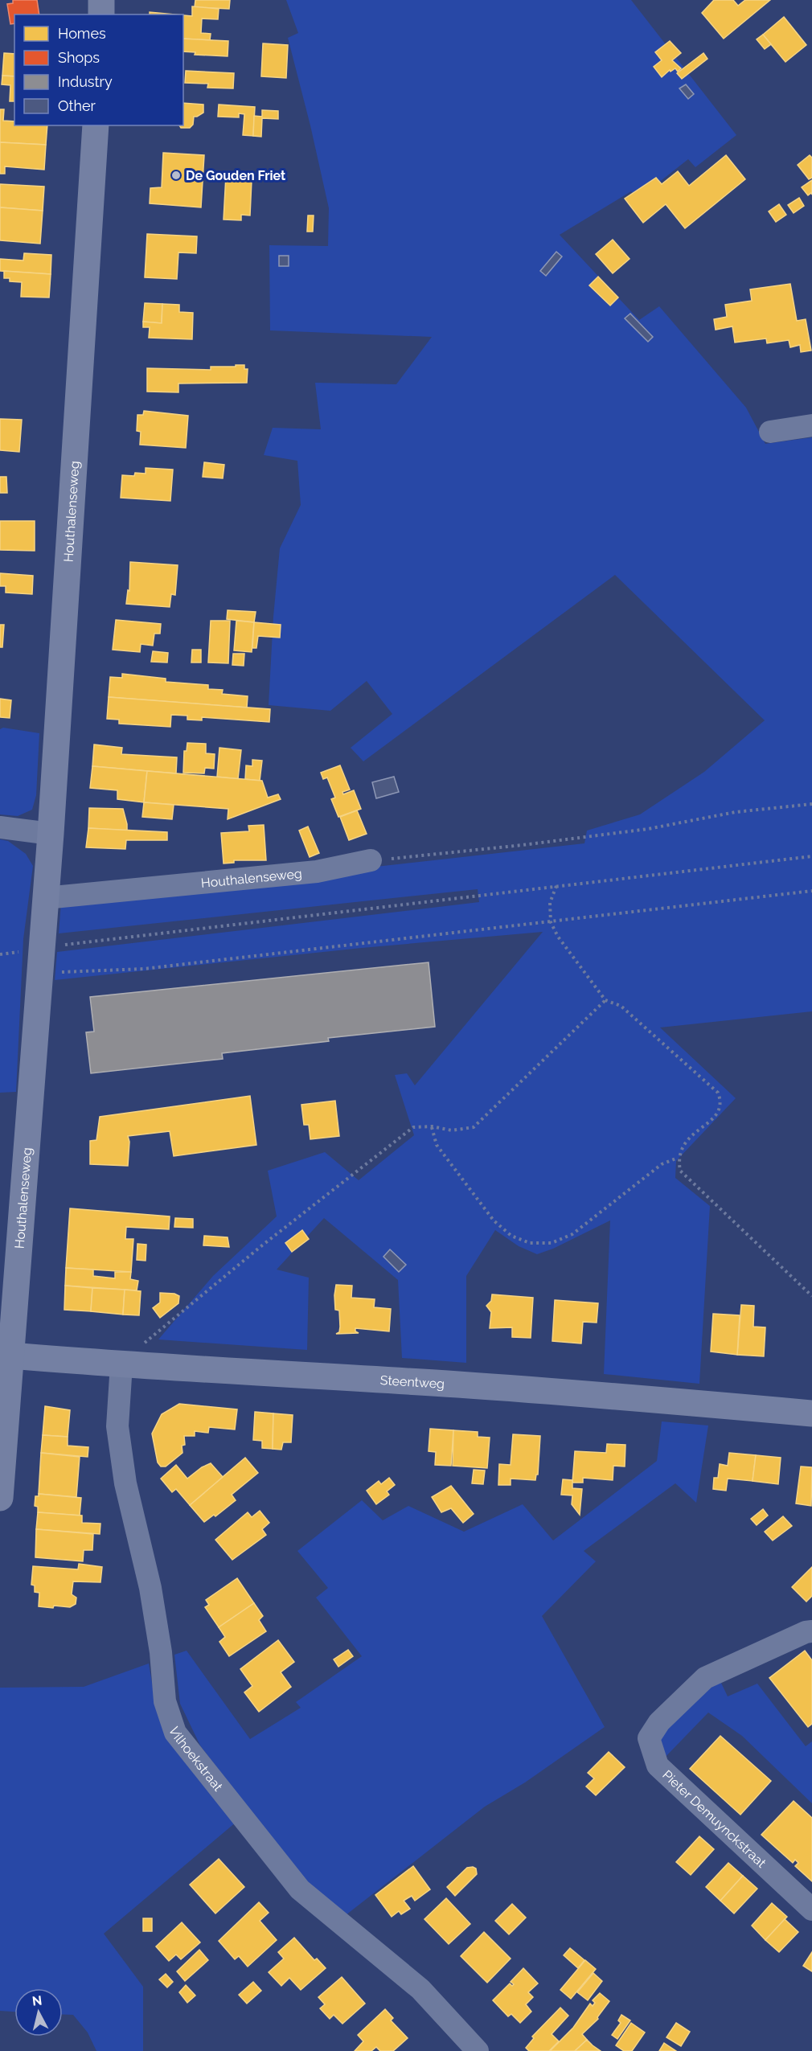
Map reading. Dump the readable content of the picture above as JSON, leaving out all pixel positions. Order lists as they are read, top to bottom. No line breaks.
{"streets":{"street":["Houthalenseweg","Steentweg","Vilhoekstraat","Pieter Demuynckstraat"]},"crossings":[["Houthalenseweg","Steentweg"],["Steentweg","Vilhoekstraat"]],"places":["De Gouden Friet"],"legend":["Homes","Shops","Industry","Other"],"north":"top"}
